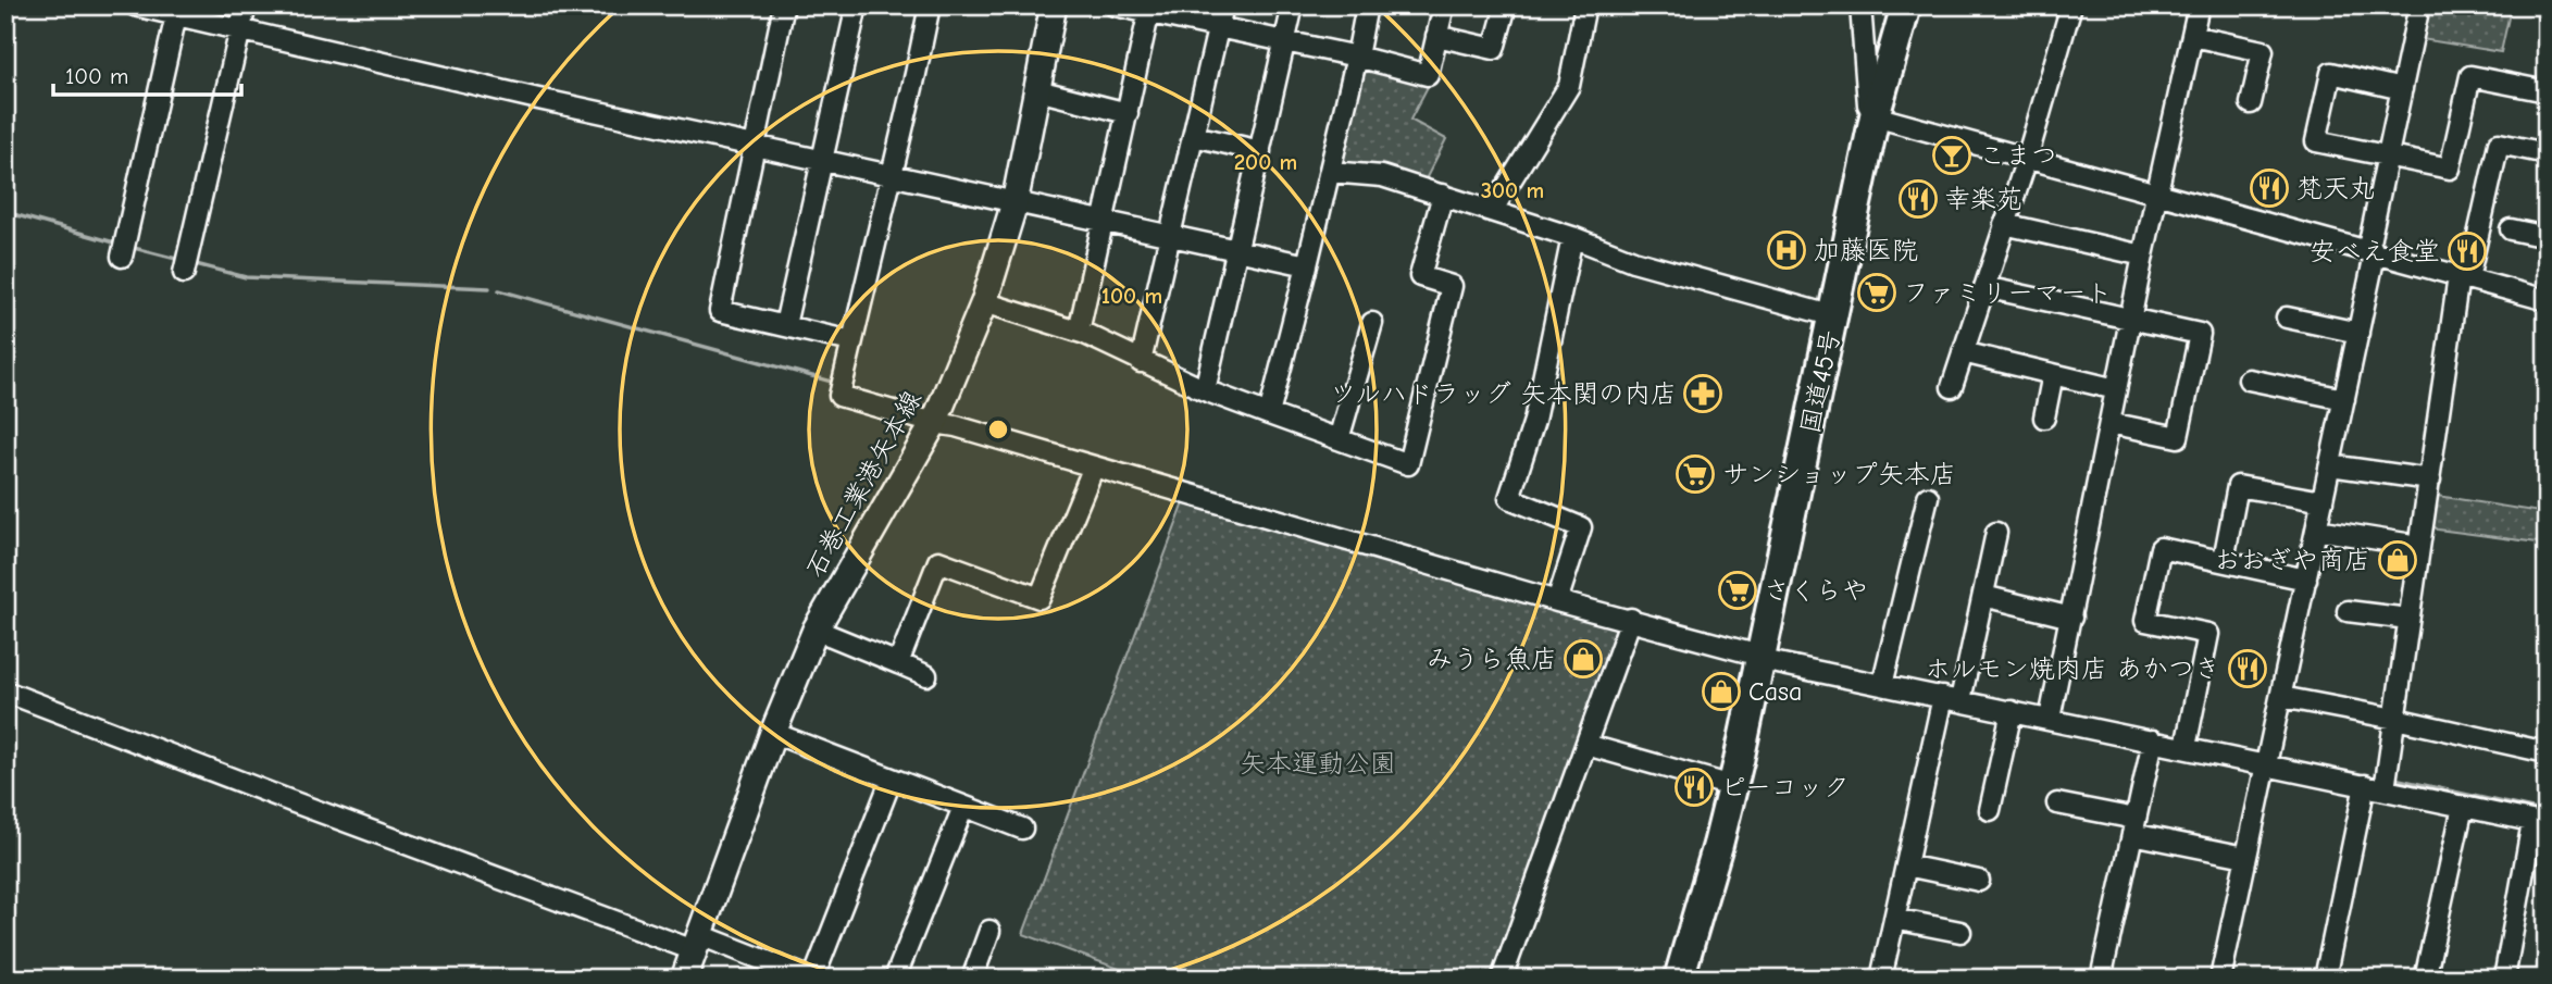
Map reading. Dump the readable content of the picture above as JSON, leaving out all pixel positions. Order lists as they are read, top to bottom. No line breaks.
{"streets":{"highway":["国道45号"],"main road":["石巻工業港矢本線"]},"parks":["矢本運動公園"],"places":{"bar":["こまつ"],"restaurant":["梵天丸","幸楽苑","安べえ食堂","ホルモン焼肉店 あかつき","ピーコック"],"hospital":["加藤医院"],"supermarket":["ファミリーマート","サンショップ矢本店","さくらや"],"pharmacy":["ツルハドラッグ 矢本関の内店"],"shop":["おおぎや商店","みうら魚店","Casa"]},"scale_bar":"100 m","rings":["200 m","300 m","100 m"]}
